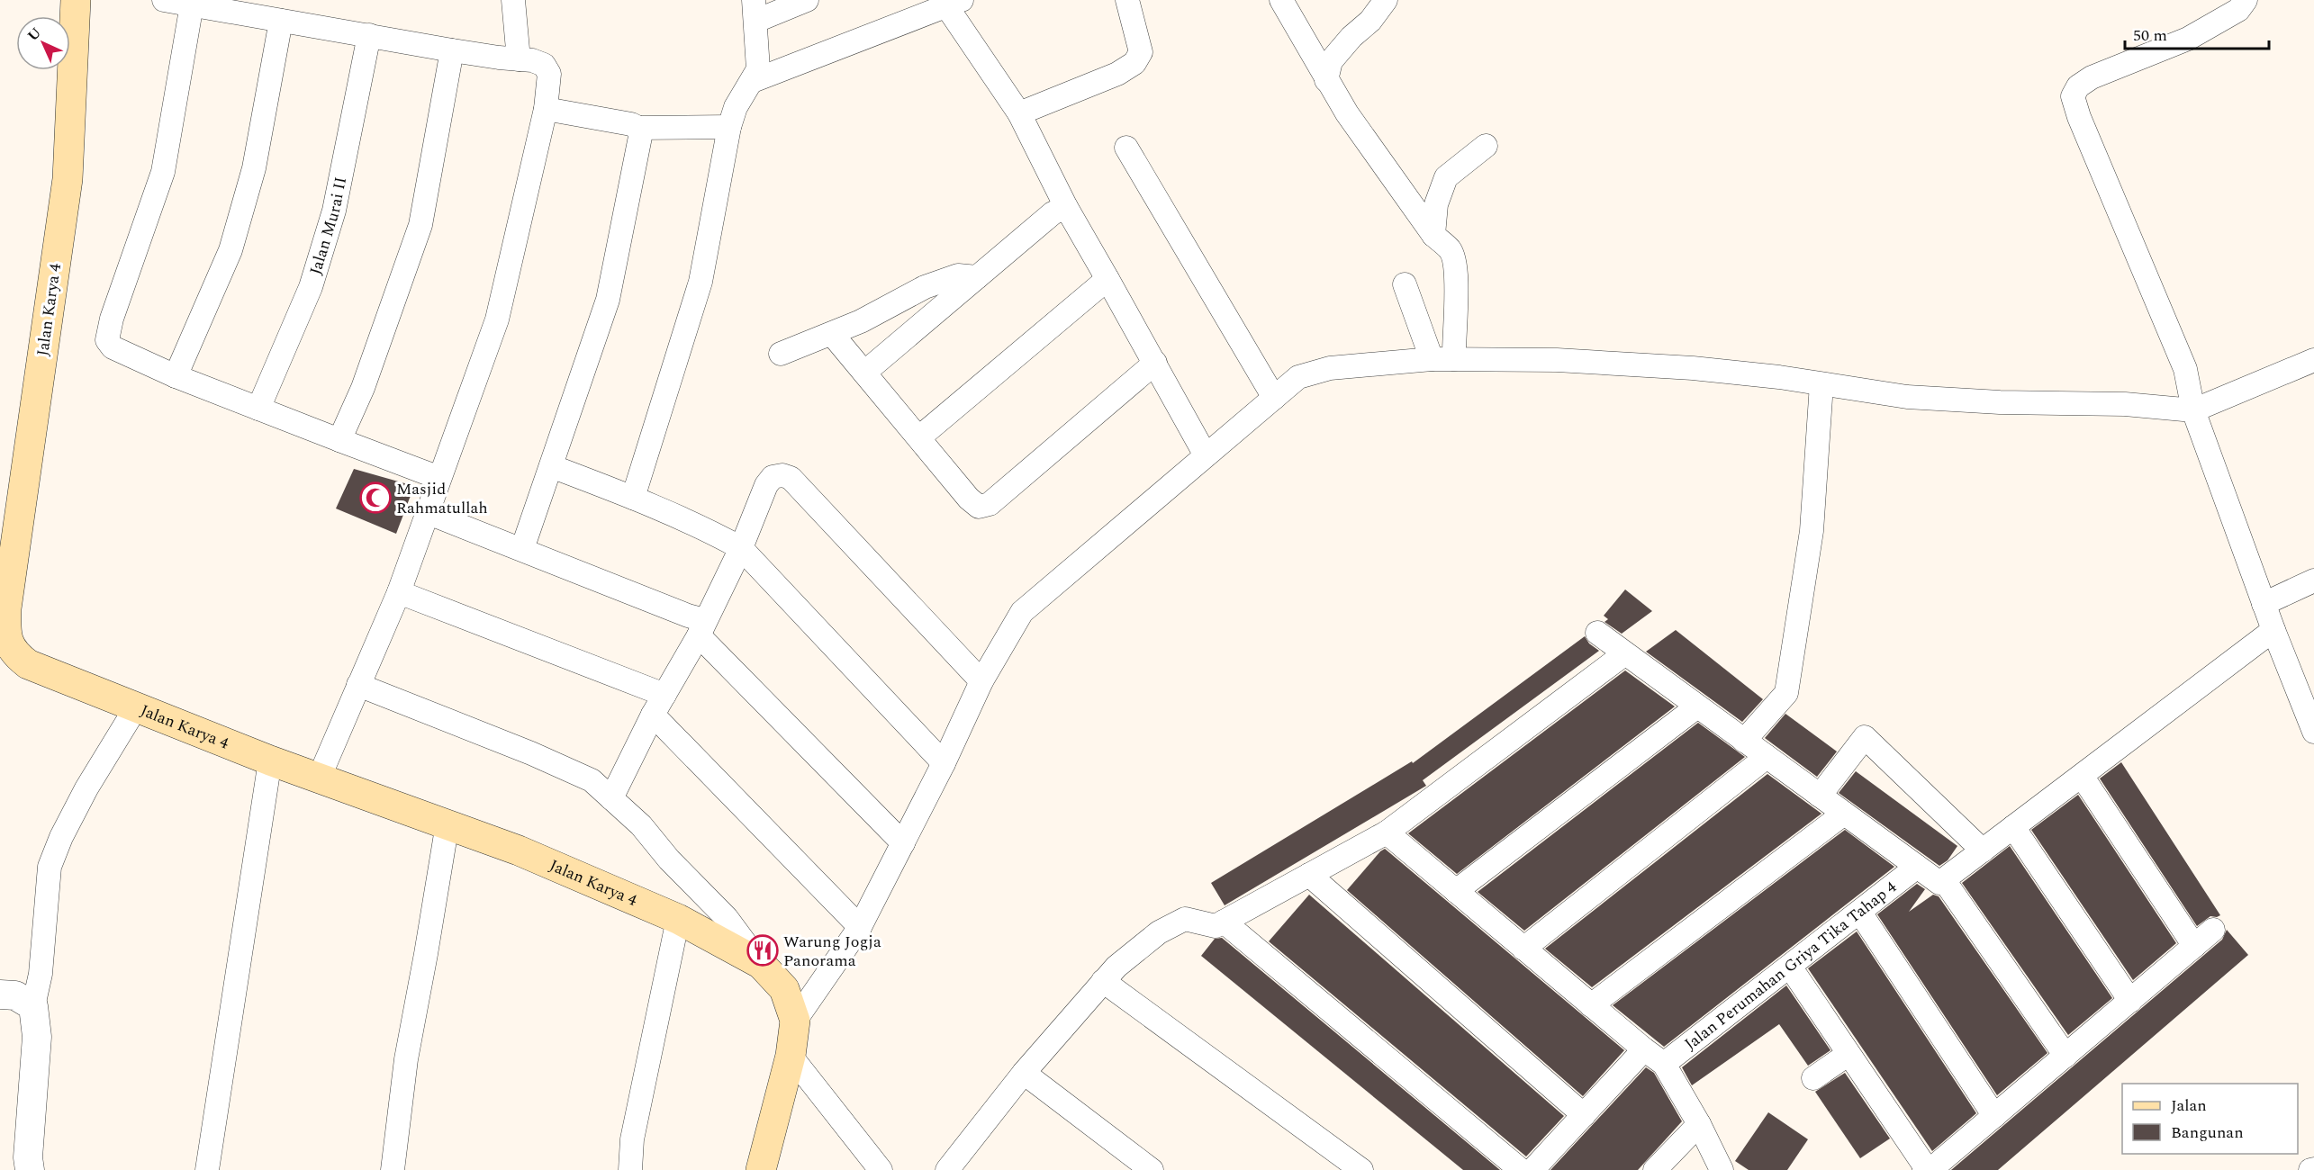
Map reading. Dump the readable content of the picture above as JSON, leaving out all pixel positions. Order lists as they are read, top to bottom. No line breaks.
{"streets":{"main road":["Jalan Karya 4"],"street":["Jalan Murai II","Jalan Perumahan Griya Tika Tahap 4"]},"places":{"mosque":["Masjid Rahmatullah"],"restaurant":["Warung Jogja Panorama"]},"legend":["Jalan","Bangunan"],"scale_bar":"50 m","north":"top left"}
